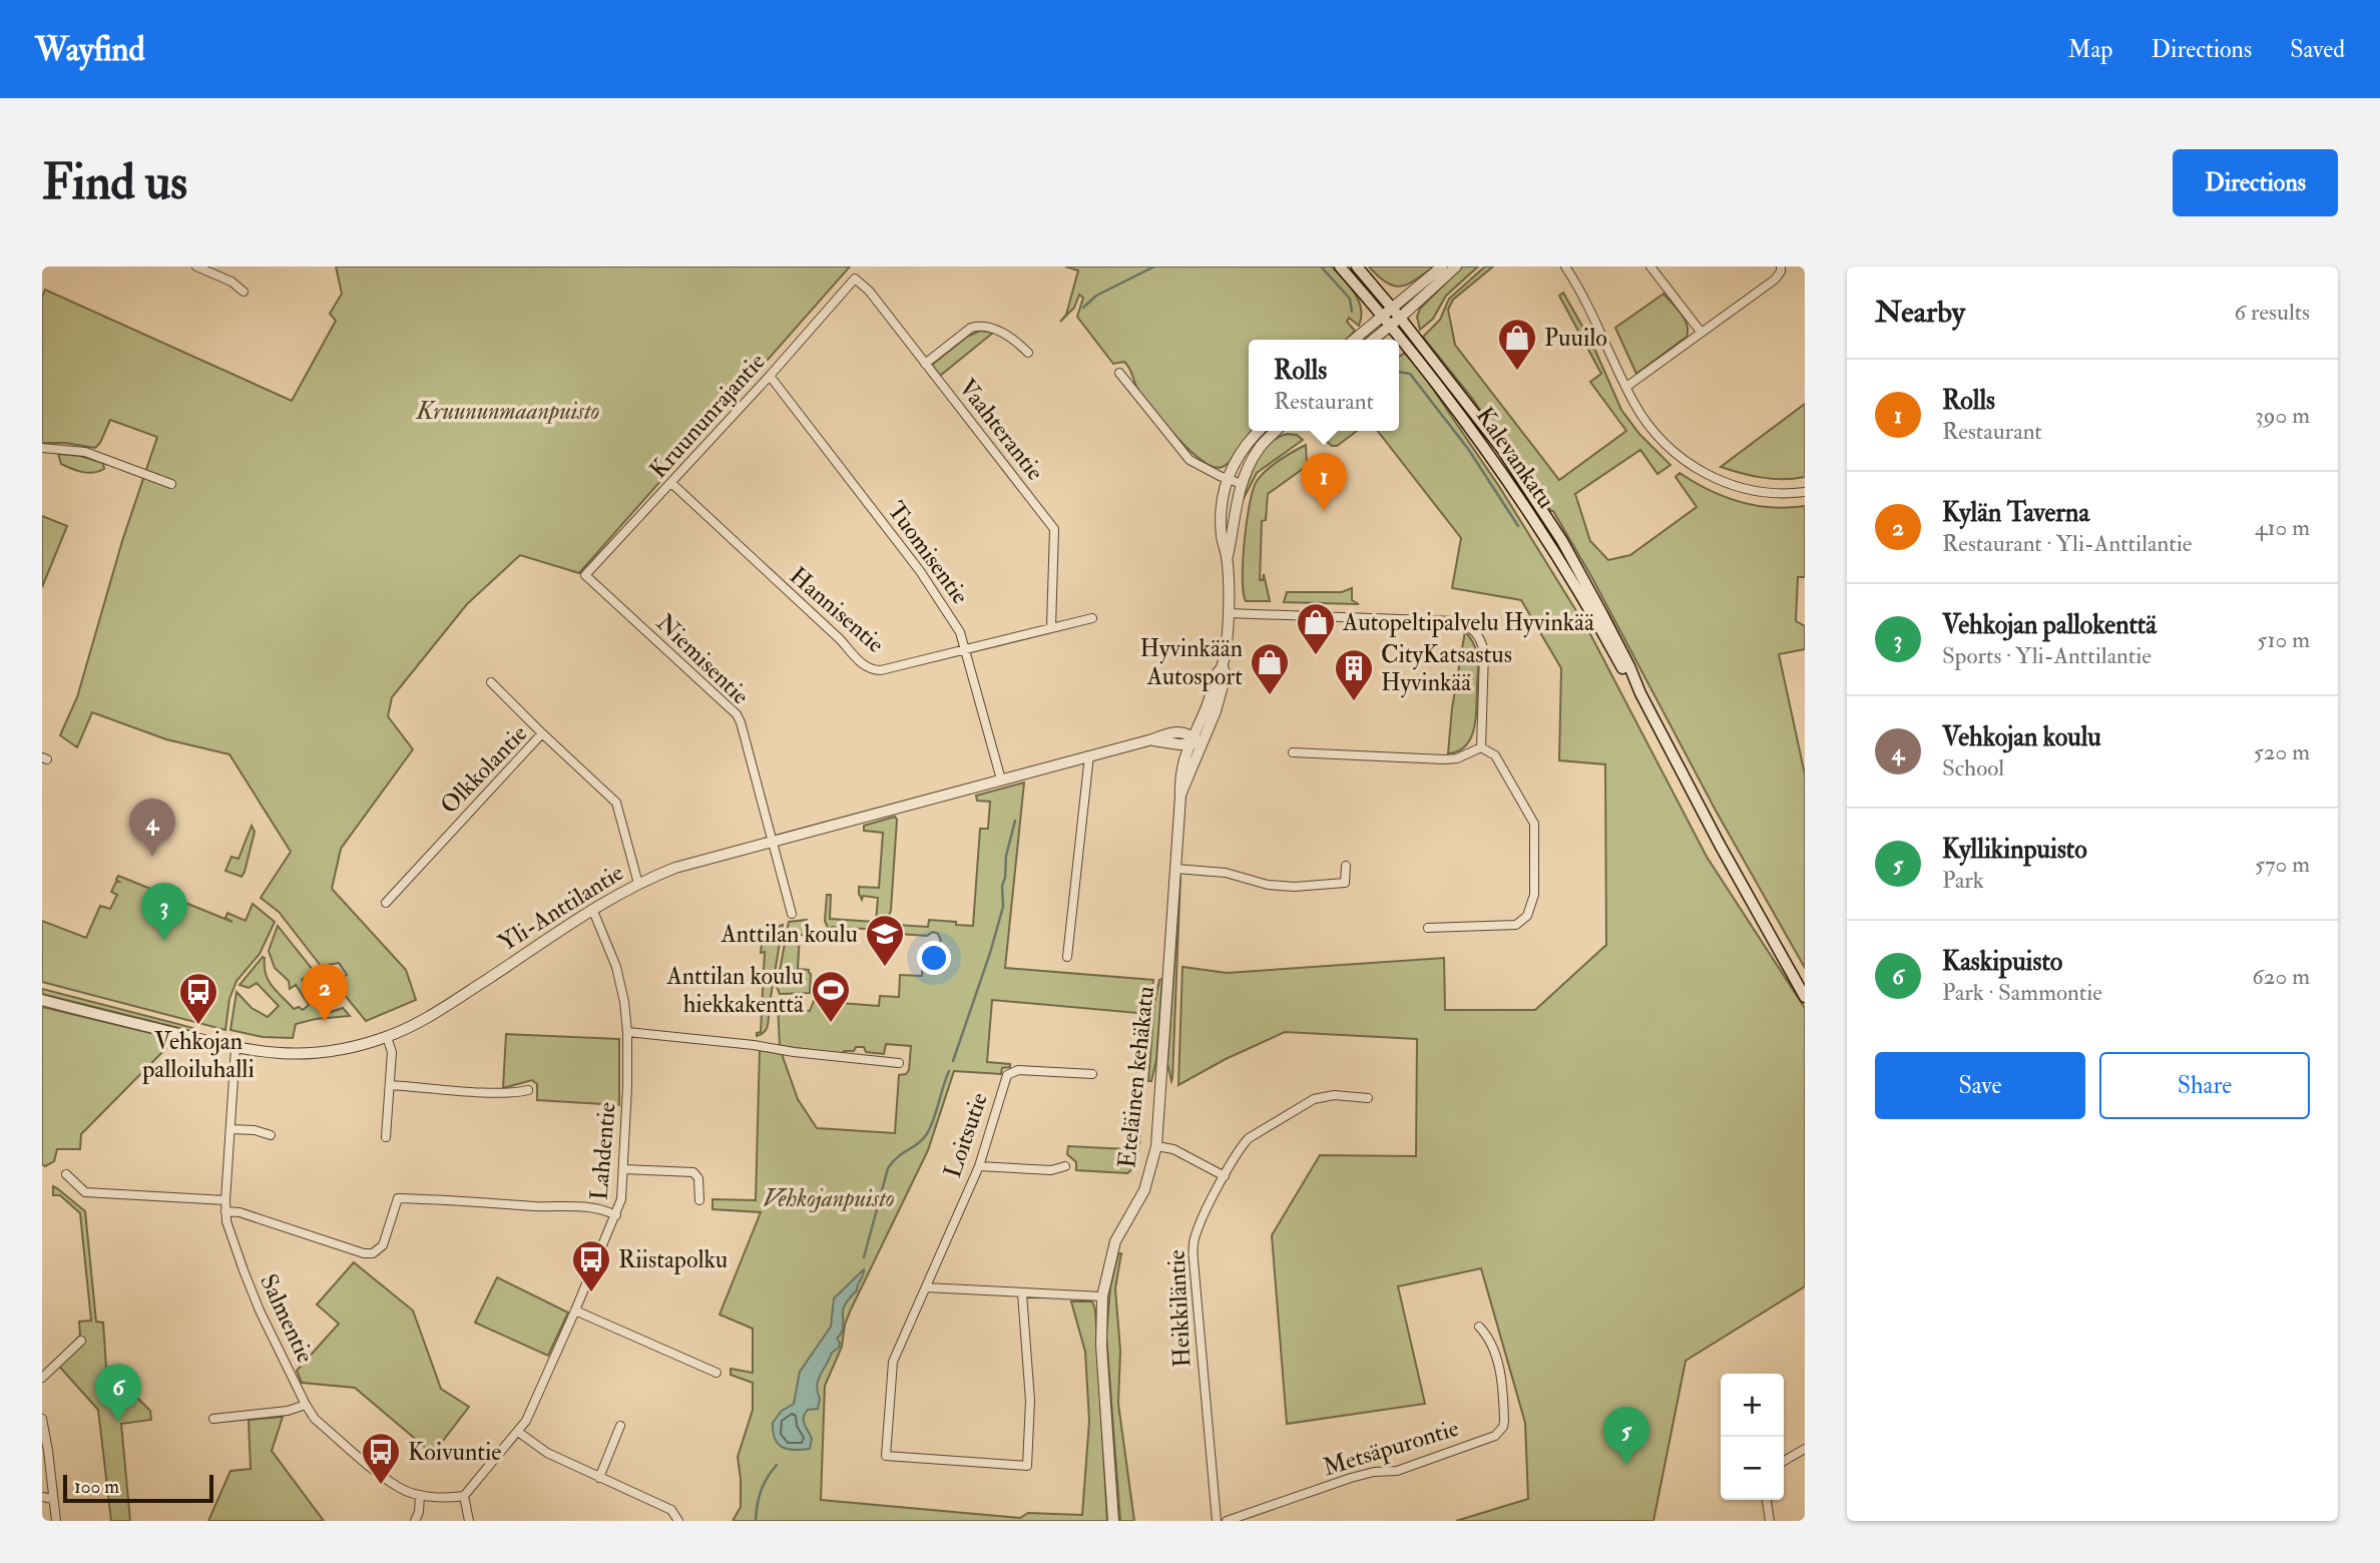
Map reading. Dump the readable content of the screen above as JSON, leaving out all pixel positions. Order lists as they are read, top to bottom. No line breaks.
{"streets":{"main road":["Kalevankatu"],"street":["Kruununrajantie","Vaahterantie","Tuomisentie","Hannisentie","Niemisentie","Olkkolantie","Yli-Anttilantie","Eteläinen kehäkatu","Loitsutie","Lahdentie","Heikkiläntie","Salmentie","Metsäpurontie"]},"crossings":[["Kruununrajantie","Vaahterantie"],["Kruununrajantie","Tuomisentie"],["Kruununrajantie","Hannisentie"],["Kruununrajantie","Niemisentie"],["Vaahterantie","Hannisentie"],["Tuomisentie","Hannisentie"],["Tuomisentie","Yli-Anttilantie"],["Niemisentie","Yli-Anttilantie"],["Olkkolantie","Yli-Anttilantie"],["Yli-Anttilantie","Eteläinen kehäkatu"],["Yli-Anttilantie","Lahdentie"],["Yli-Anttilantie","Salmentie"],["Lahdentie","Salmentie"]],"parks":["Kruununmaanpuisto","Vehkojanpuisto"],"places":{"shop":["Puuilo","Autopeltipalvelu Hyvinkää","Hyvinkään Autosport"],"building":["CityKatsastus Hyvinkää"],"school or university":["Anttilan koulu"],"sports":["Anttilan koulu hiekkakenttä"],"bus stop":["Vehkojan palloiluhalli","Riistapolku","Koivuntie"]},"scale_bar":"100 m","page":{"header":"Wayfind","nav":["Map","Directions","Saved"],"buttons":["Directions",["Save","Share"]],"title":"Find us","heading":["Nearby","6 results"],"popup":["Rolls","Restaurant"],"list":[{"mark":"1","name":"Rolls","note":"Restaurant","value":"390 m"},{"mark":"2","name":"Kylän Taverna","note":"Restaurant · Yli-Anttilantie","value":"410 m"},{"mark":"3","name":"Vehkojan pallokenttä","note":"Sports · Yli-Anttilantie","value":"510 m"},{"mark":"4","name":"Vehkojan koulu","note":"School","value":"520 m"},{"mark":"5","name":"Kyllikinpuisto","note":"Park","value":"570 m"},{"mark":"6","name":"Kaskipuisto","note":"Park · Sammontie","value":"620 m"}],"pins":["1","4","3","2","6","5"],"map_buttons":["+","−"],"scale":"100 m"}}
